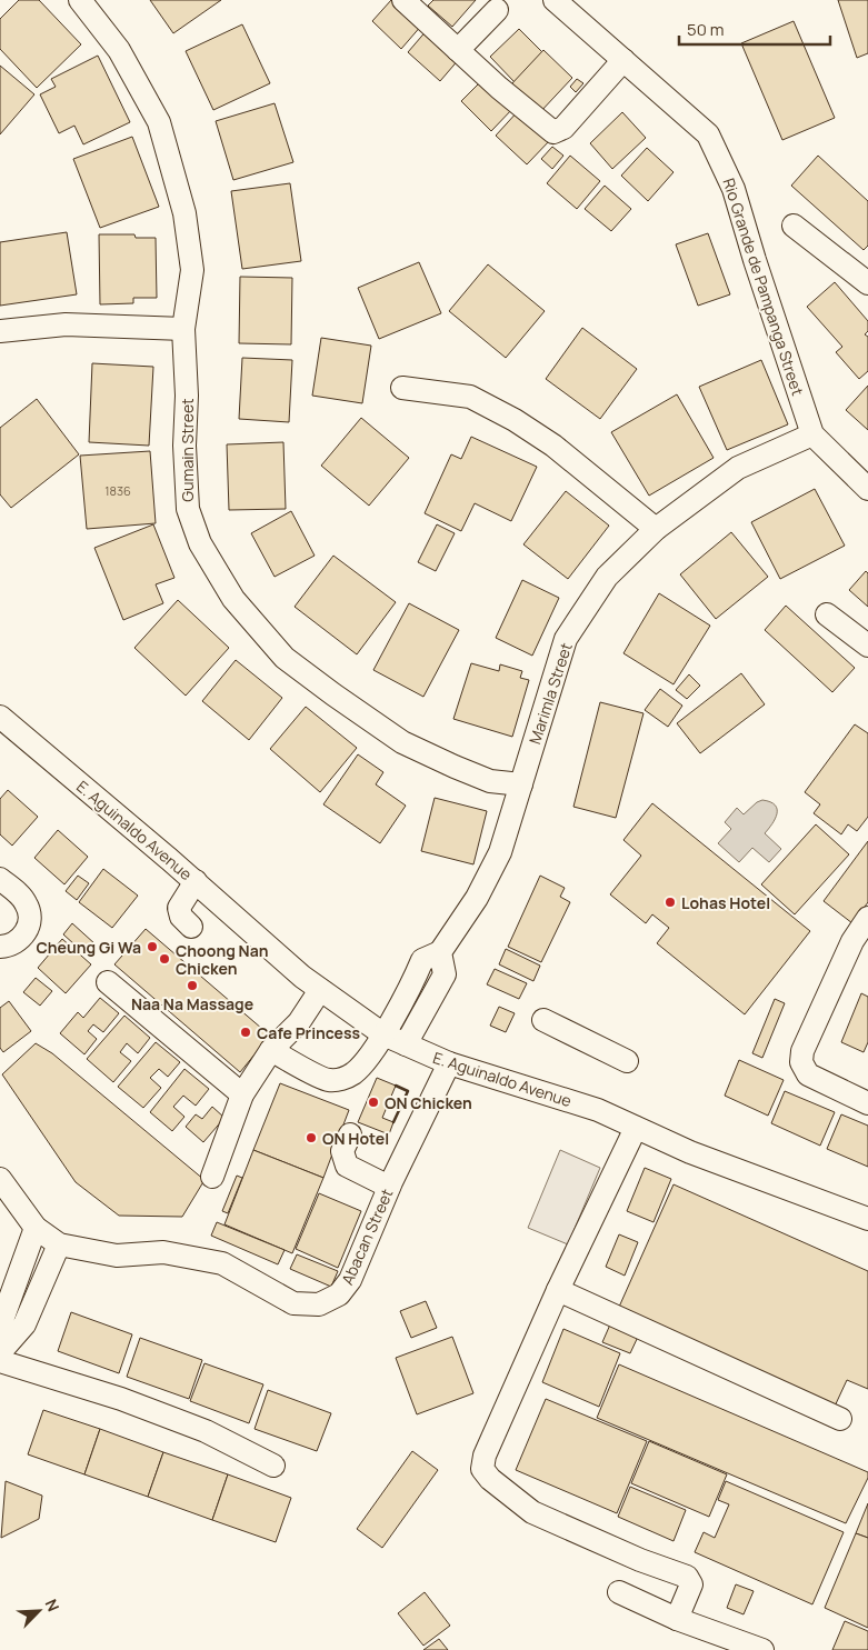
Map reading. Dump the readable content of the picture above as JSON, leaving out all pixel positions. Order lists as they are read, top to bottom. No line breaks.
{"streets":{"street":["Rio Grande de Pampanga Street","Gumain Street","Marimla Street","E. Aguinaldo Avenue","Abacan Street"]},"crossings":[["Rio Grande de Pampanga Street","Marimla Street"],["Gumain Street","Marimla Street"],["Marimla Street","E. Aguinaldo Avenue"],["E. Aguinaldo Avenue","Abacan Street"]],"places":["Lohas Hotel","Cheung Gi Wa","Choong Nan Chicken","Naa Na Massage","Cafe Princess","ON Chicken","ON Hotel"],"house_numbers":["1836"],"scale_bar":"50 m","north":"top right"}
